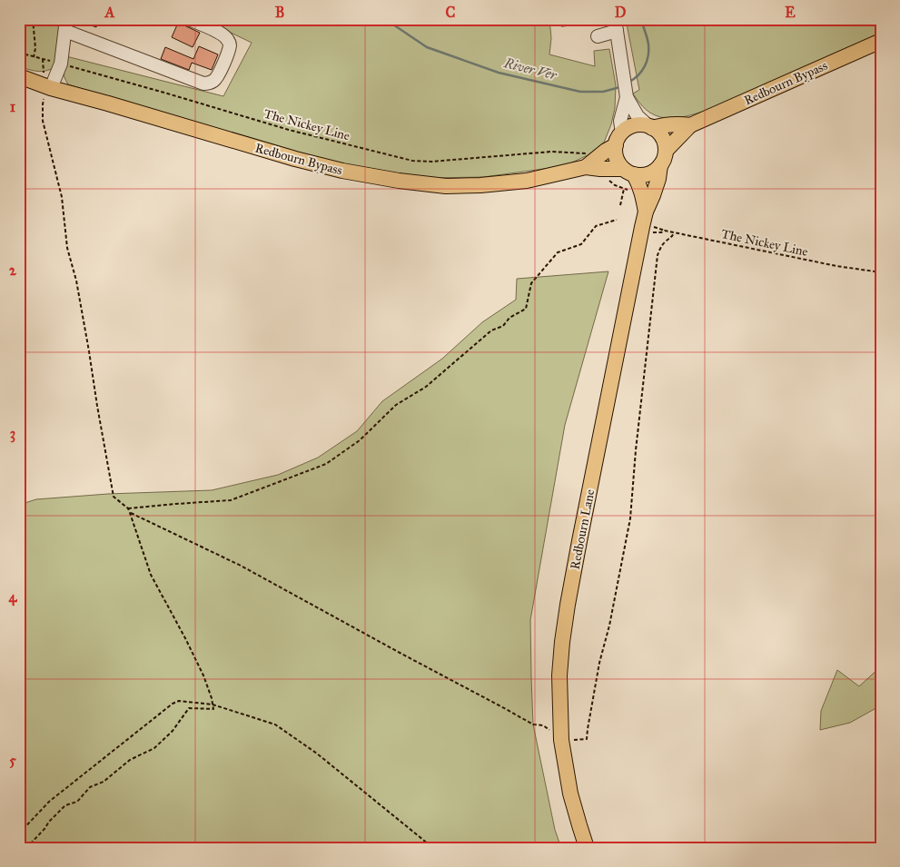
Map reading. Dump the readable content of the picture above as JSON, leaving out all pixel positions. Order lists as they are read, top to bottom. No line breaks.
{"streets":{"main road":["Redbourn Bypass","Redbourn Lane"],"path":["The Nickey Line"]},"crossings":[["Redbourn Bypass","The Nickey Line"],["Redbourn Bypass","Redbourn Lane"],["The Nickey Line","Redbourn Lane"]],"water":["River Ver"],"grid":{"columns":["A","B","C","D","E"],"rows":["1","2","3","4","5"]}}
